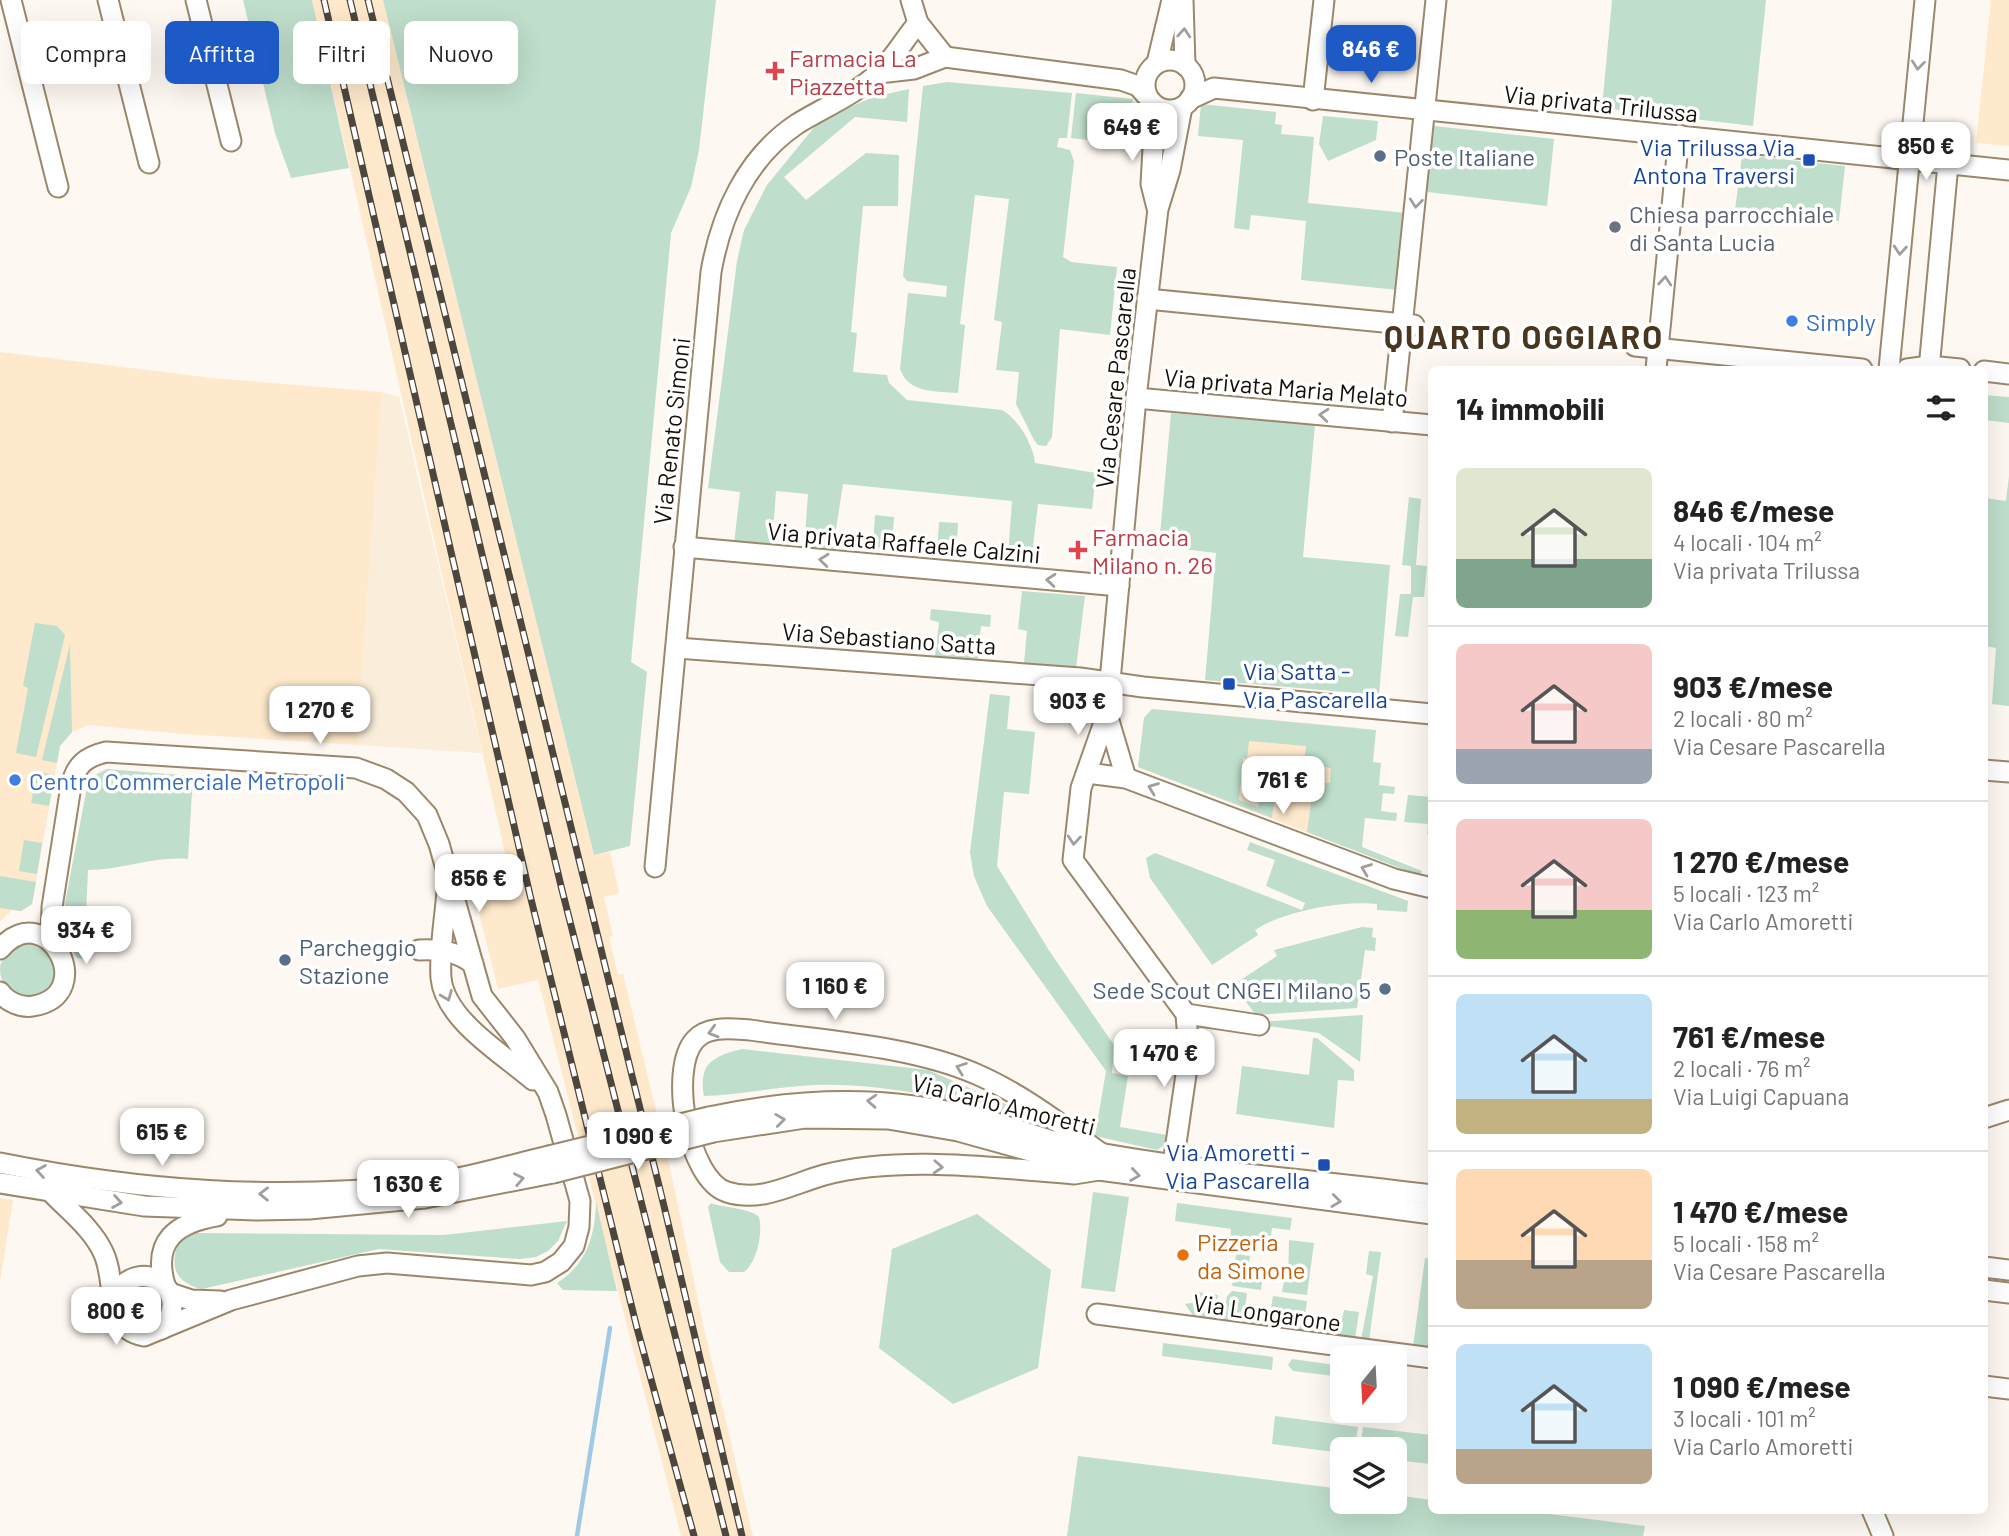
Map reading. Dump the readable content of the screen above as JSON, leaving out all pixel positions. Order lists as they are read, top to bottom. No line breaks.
{"streets":{"street":["Via privata Trilussa","Via Cesare Pascarella","Via privata Maria Melato","Via Renato Simoni","Via privata Raffaele Calzini","Via Sebastiano Satta","Via Carlo Amoretti","Via Longarone"]},"crossings":[["Via Cesare Pascarella","Via privata Maria Melato"],["Via Cesare Pascarella","Via privata Raffaele Calzini"],["Via Cesare Pascarella","Via Sebastiano Satta"],["Via Renato Simoni","Via privata Raffaele Calzini"],["Via Renato Simoni","Via Sebastiano Satta"]],"one_way":["Via privata Raffaele Calzini"],"districts":["QUARTO OGGIARO"],"places":{"health":["Farmacia La Piazzetta","Farmacia Milano n. 26"],"other":["Poste Italiane","Chiesa parrocchiale di Santa Lucia","Simply","Centro Commerciale Metropoli","Parcheggio Stazione","Sede Scout CNGEI Milano 5","Pizzeria da Simone"],"transit":["Via Trilussa Via Antona Traversi","Via Satta - Via Pascarella","Via Amoretti - Via Pascarella"]},"north":"bottom","page":{"chip":["Compra","Affitta","Filtri","Nuovo"],"price":["846 €","649 €","850 €","903 €","1 270 €","761 €","856 €","934 €","1 160 €","1 470 €","615 €","1 090 €","1 630 €","800 €"],"heading":"14 immobili","list":[{"name":"846 €/mese","note":"4 locali · 104 m² · Via privata Trilussa"},{"name":"903 €/mese","note":"2 locali · 80 m² · Via Cesare Pascarella"},{"name":"1 270 €/mese","note":"5 locali · 123 m² · Via Carlo Amoretti"},{"name":"761 €/mese","note":"2 locali · 76 m² · Via Luigi Capuana"},{"name":"1 470 €/mese","note":"5 locali · 158 m² · Via Cesare Pascarella"},{"name":"1 090 €/mese","note":"3 locali · 101 m² · Via Carlo Amoretti"}]}}
